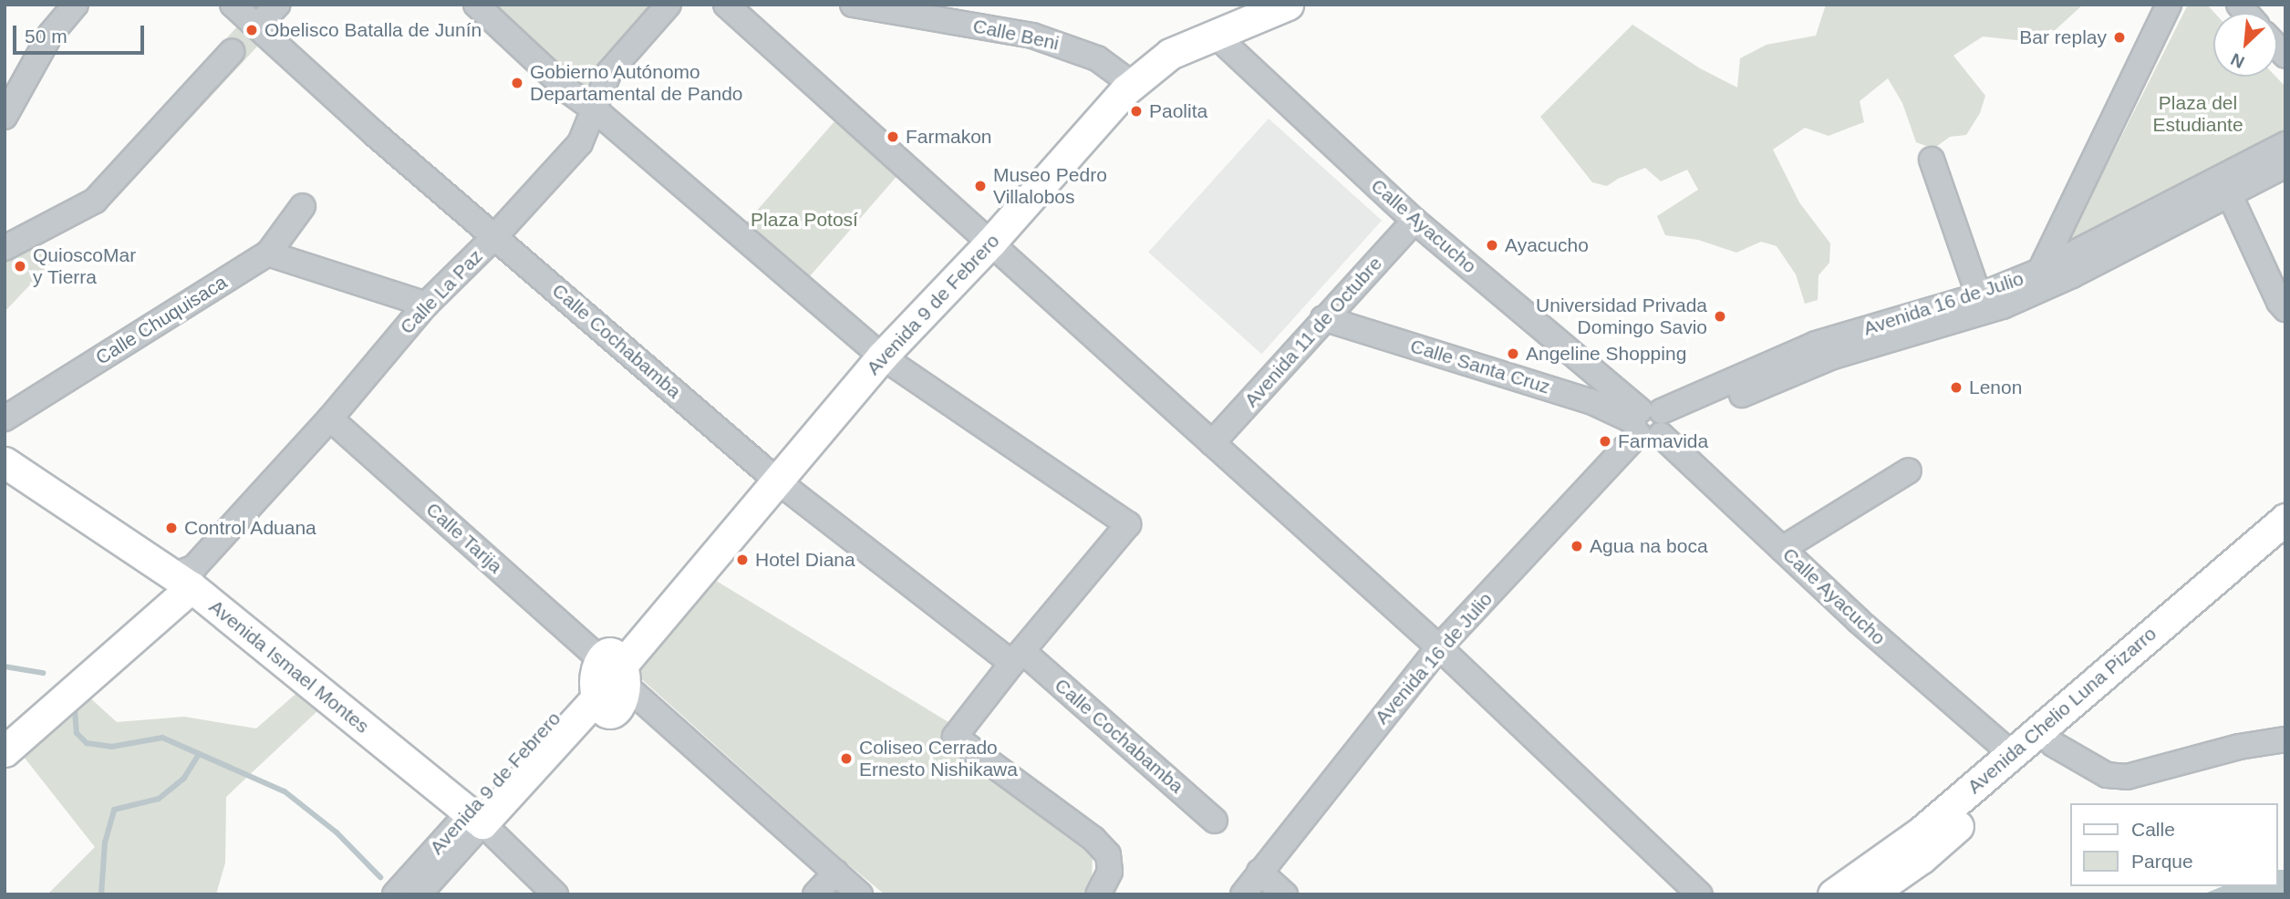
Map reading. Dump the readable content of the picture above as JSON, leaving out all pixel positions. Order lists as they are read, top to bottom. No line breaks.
{"streets":{"main road":["Avenida 9 de Febrero","Avenida Ismael Montes","Avenida Chelio Luna Pizarro"],"street":["Calle Beni","Calle Ayacucho","Calle La Paz","Avenida 16 de Julio","Calle Chuquisaca","Avenida 11 de Octubre","Calle Cochabamba","Calle Santa Cruz","Calle Tarija"]},"crossings":[["Calle Beni","Avenida 9 de Febrero"],["Calle Ayacucho","Avenida 16 de Julio"],["Calle Ayacucho","Avenida 9 de Febrero"],["Calle Ayacucho","Avenida 11 de Octubre"],["Calle Ayacucho","Calle Santa Cruz"],["Calle Ayacucho","Avenida Chelio Luna Pizarro"],["Calle La Paz","Calle Cochabamba"],["Calle La Paz","Calle Tarija"],["Calle La Paz","Avenida Ismael Montes"],["Avenida 16 de Julio","Calle Santa Cruz"],["Avenida 9 de Febrero","Calle Cochabamba"],["Avenida 9 de Febrero","Calle Tarija"],["Avenida 9 de Febrero","Avenida Ismael Montes"],["Avenida 11 de Octubre","Calle Santa Cruz"]],"parks":["Plaza del Estudiante","Plaza Potosí"],"places":["Obelisco Batalla de Junín","Bar replay","Gobierno Autónomo Departamental de Pando","Paolita","Farmakon","Museo Pedro Villalobos","Ayacucho","QuioscoMar y Tierra","Universidad Privada Domingo Savio","Angeline Shopping","Lenon","Farmavida","Control Aduana","Agua na boca","Hotel Diana","Coliseo Cerrado Ernesto Nishikawa"],"legend":["Calle","Parque"],"scale_bar":"50 m","north":"bottom left"}
